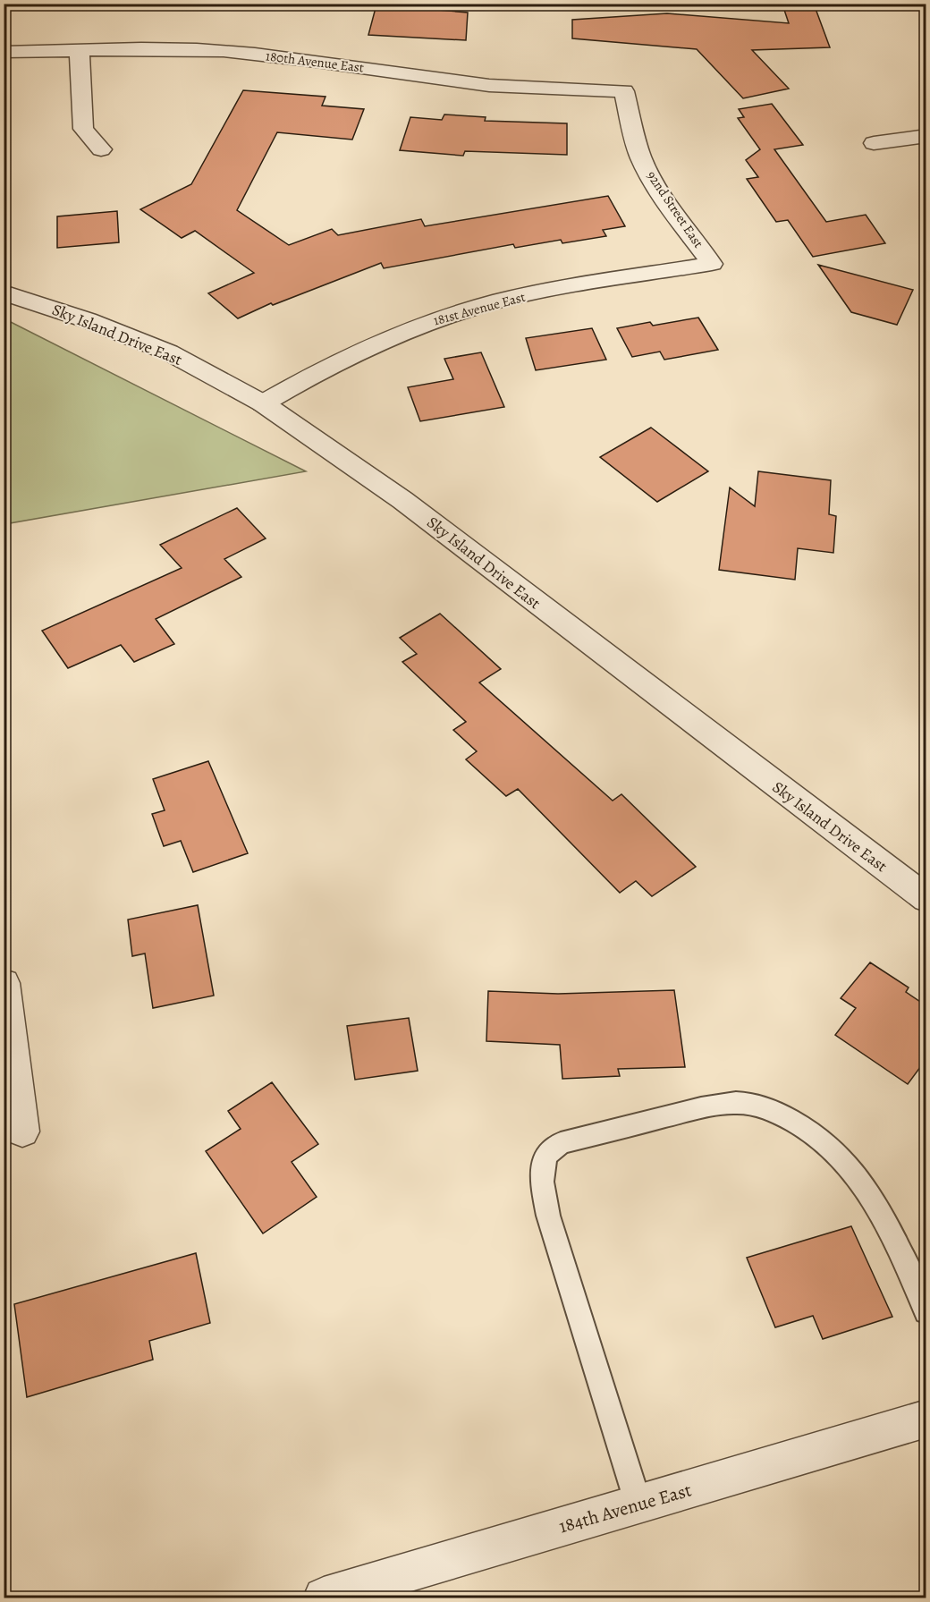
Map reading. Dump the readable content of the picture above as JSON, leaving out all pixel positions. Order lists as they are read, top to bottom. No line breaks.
{"streets":{"street":["180th Avenue East","92nd Street East","181st Avenue East","Sky Island Drive East","184th Avenue East"]},"crossings":[["180th Avenue East","92nd Street East"],["92nd Street East","181st Avenue East"],["181st Avenue East","Sky Island Drive East"]]}
